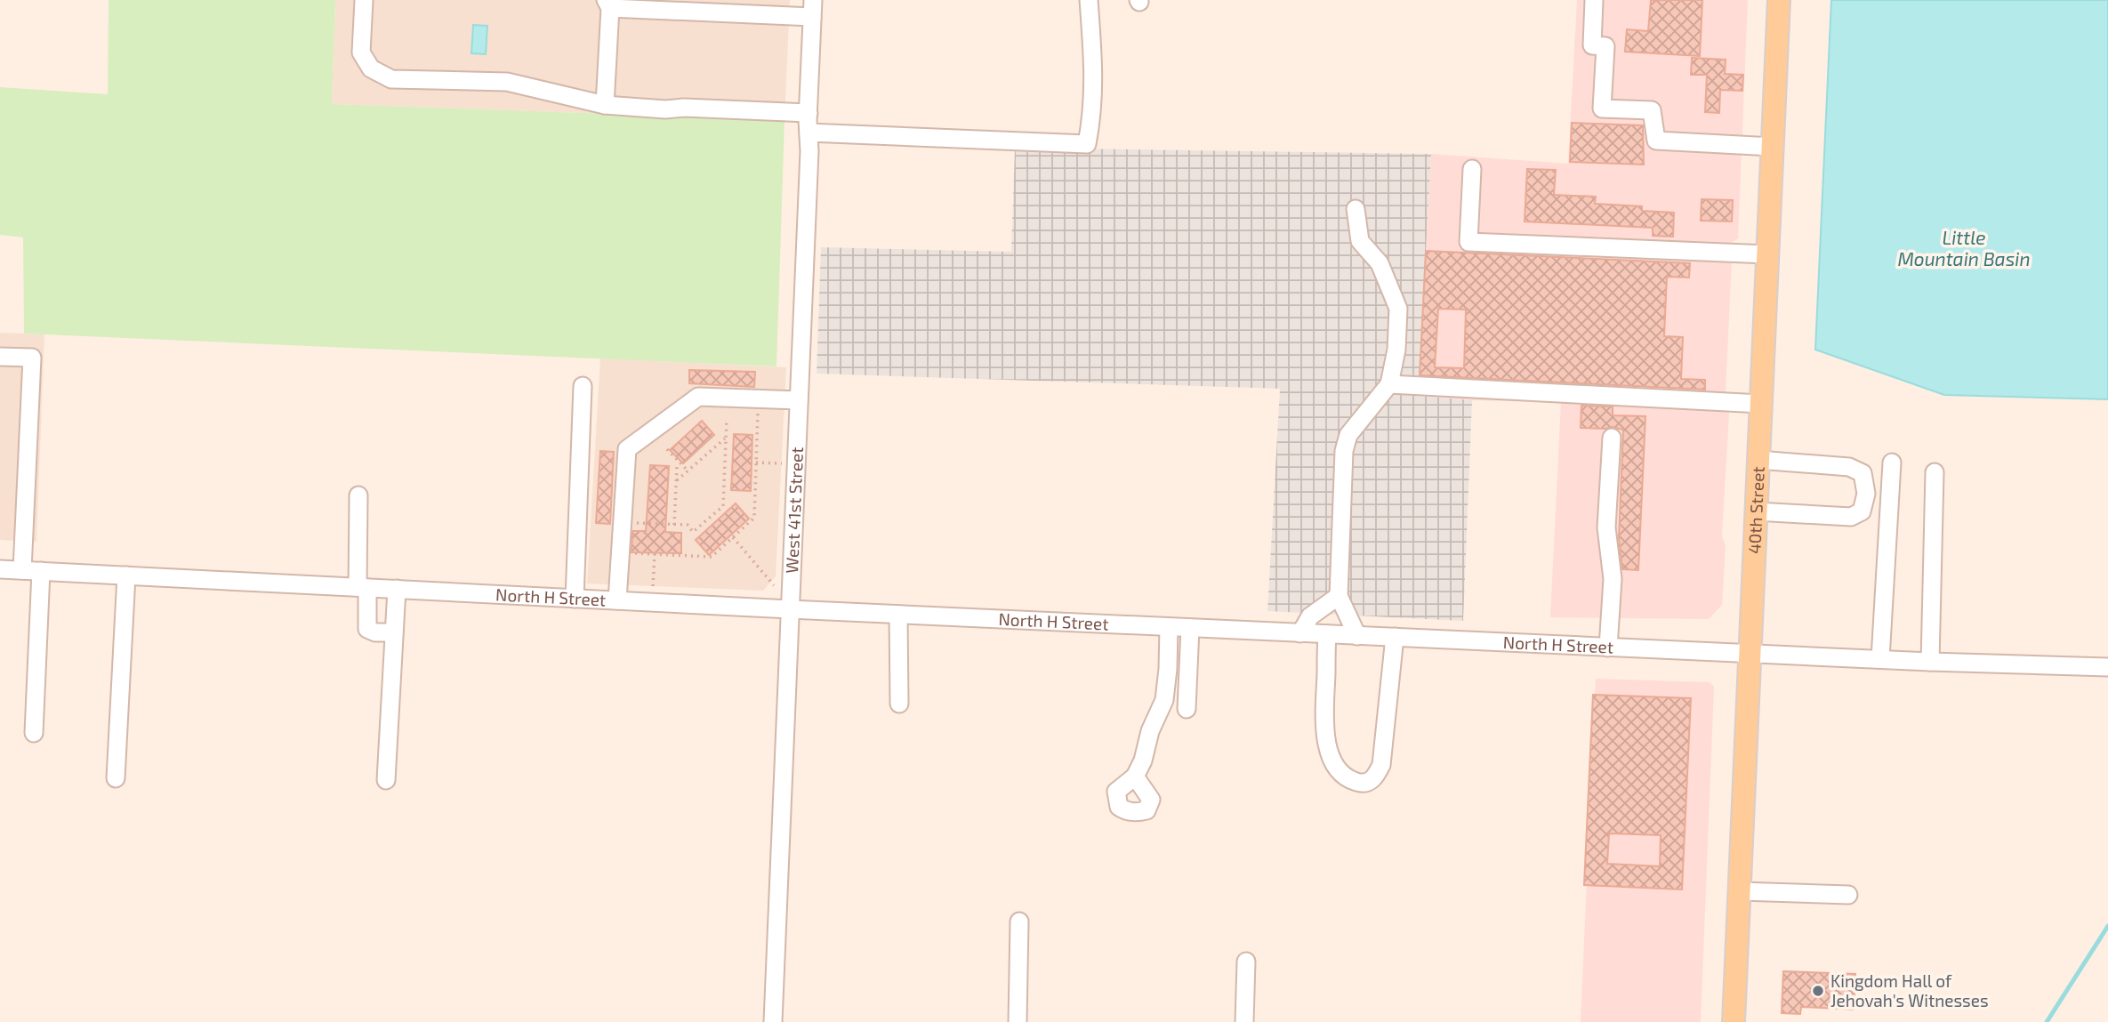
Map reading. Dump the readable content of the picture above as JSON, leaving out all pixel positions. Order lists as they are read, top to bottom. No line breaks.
{"streets":{"main road":["40th Street"],"street":["West 41st Street","North H Street"]},"crossings":[["West 41st Street","North H Street"],["40th Street","North H Street"]],"water":["Little Mountain Basin"],"places":["Kingdom Hall of Jehovah's Witnesses"]}
